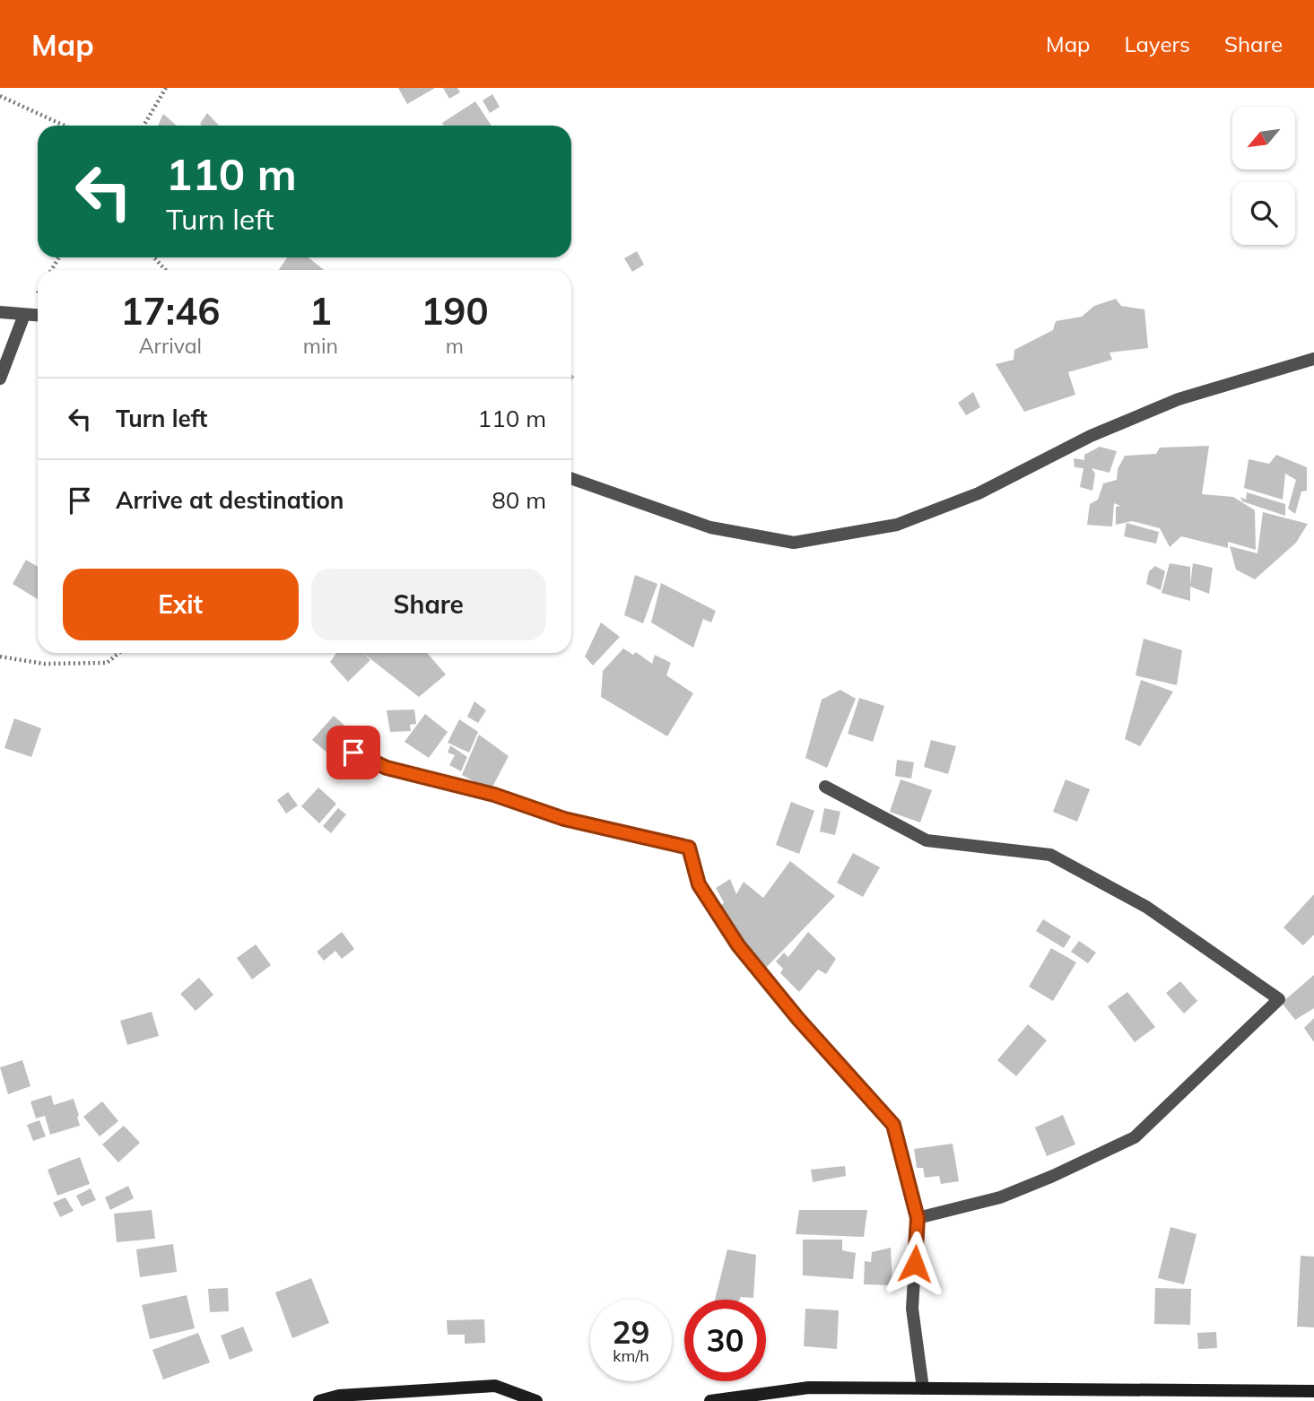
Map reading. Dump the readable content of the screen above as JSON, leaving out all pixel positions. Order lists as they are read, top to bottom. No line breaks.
{"north":"bottom left","page":{"header":"Map","nav":["Map","Layers","Share"],"turn":["110 m","Turn left"],"eta":["17:46","Arrival","1","min","190","m"],"list":[{"name":"Turn left","value":"110 m"},{"name":"Arrive at destination","value":"80 m"}],"buttons":["Exit","Share"],"speed":"29 km/h","limit":"30"}}
